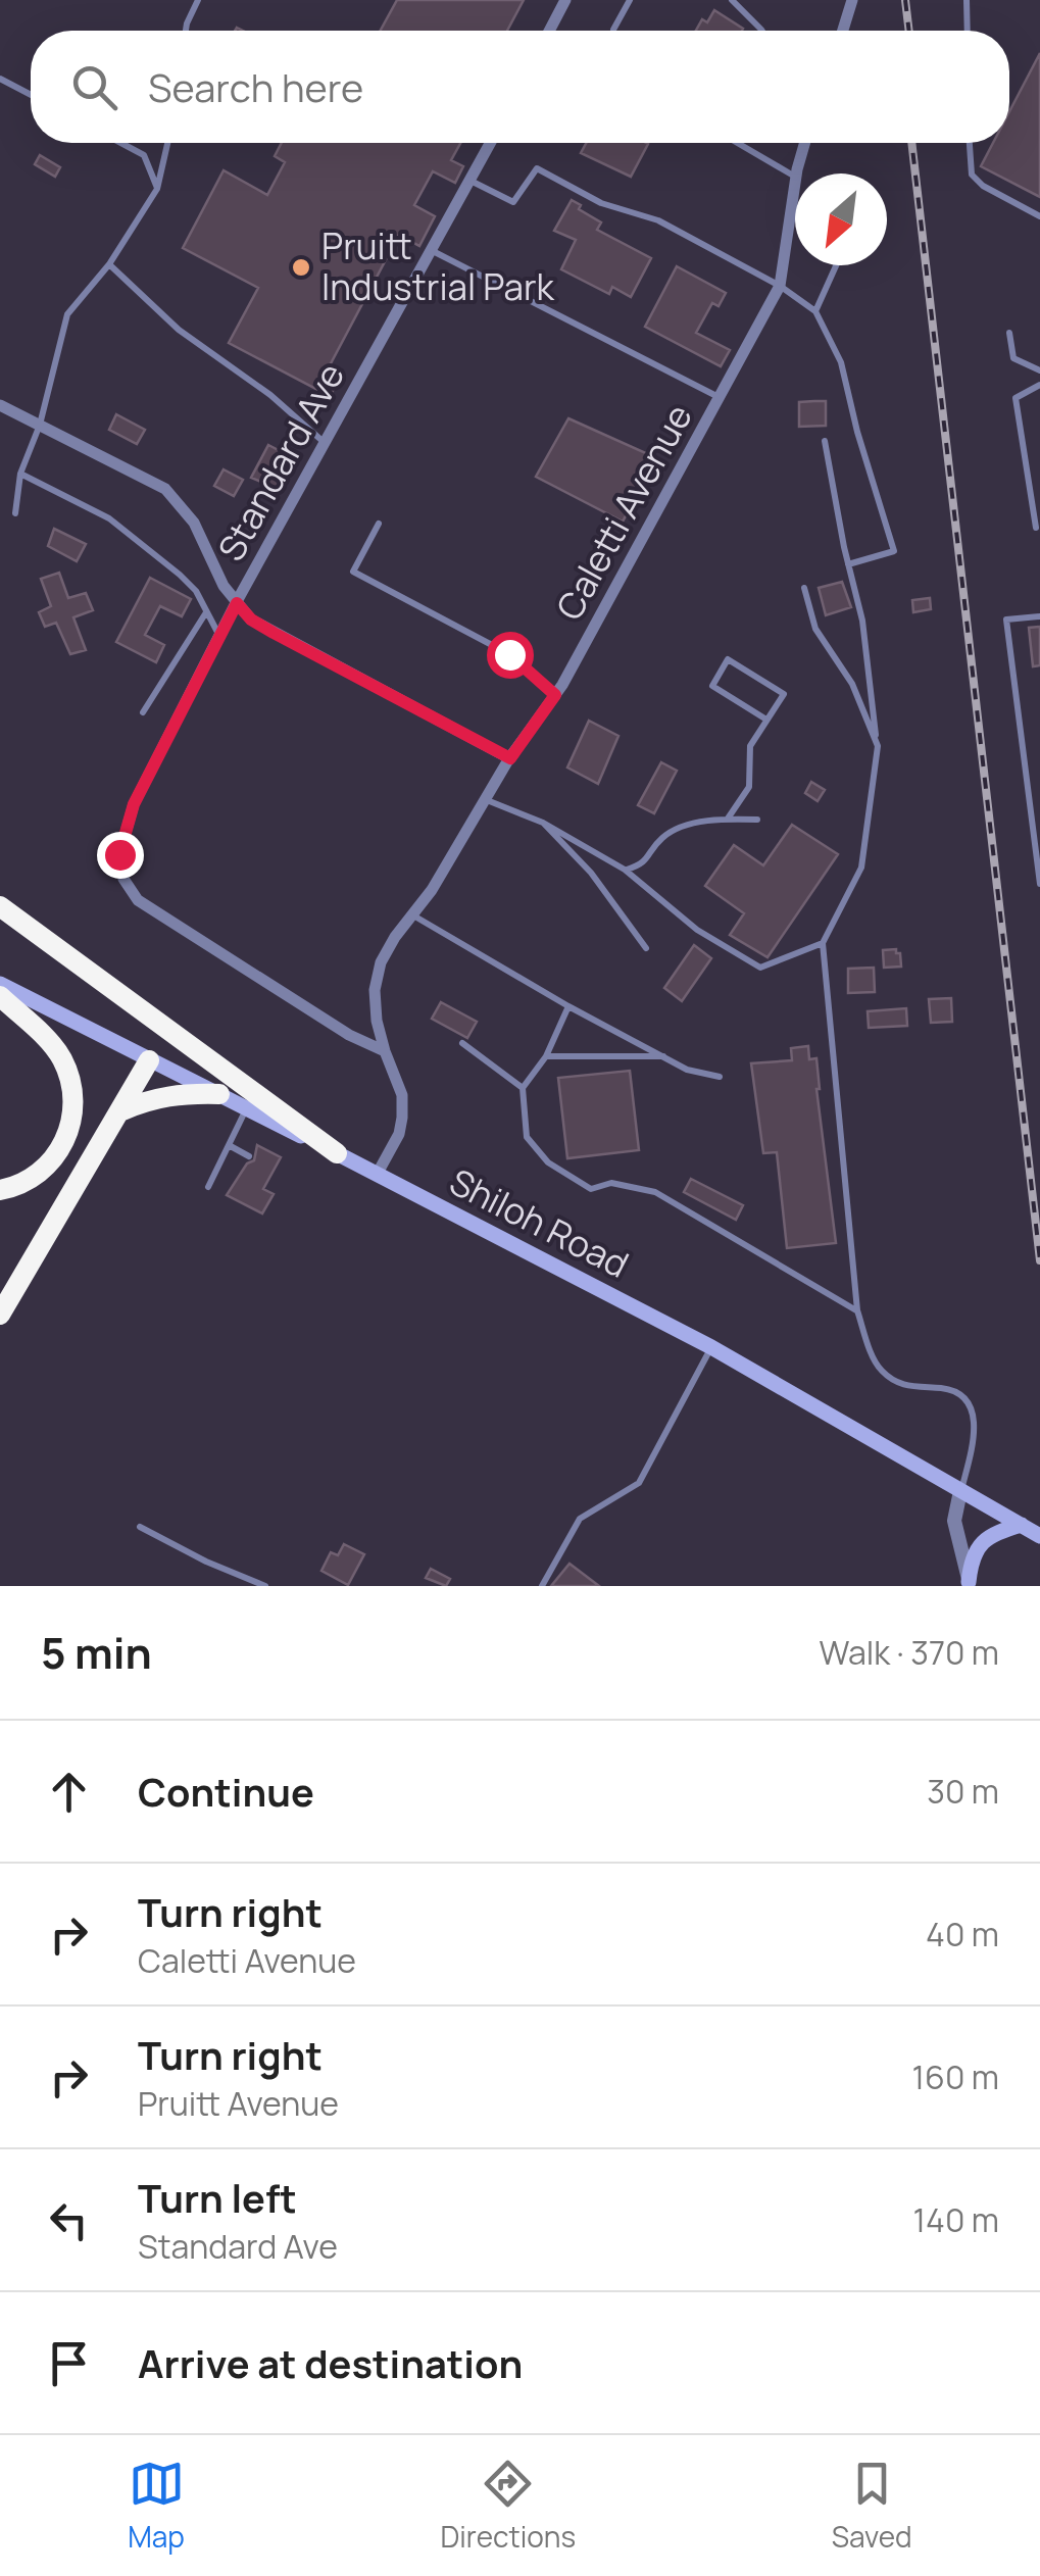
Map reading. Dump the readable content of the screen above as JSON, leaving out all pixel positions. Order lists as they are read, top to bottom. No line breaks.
{"streets":{"main road":["Shiloh Road"],"street":["Standard Ave","Caletti Avenue"]},"crossings":[["Standard Ave","Caletti Avenue"],["Caletti Avenue","Shiloh Road"]],"places":["Pruitt Industrial Park"],"north":"bottom left","page":{"search":"Search here","heading":["5 min","Walk · 370 m"],"list":[["Continue","30 m"],["Turn right","Caletti Avenue","40 m"],["Turn right","Pruitt Avenue","160 m"],["Turn left","Standard Ave","140 m"],"Arrive at destination"],"nav":["Map","Directions","Saved"]}}
